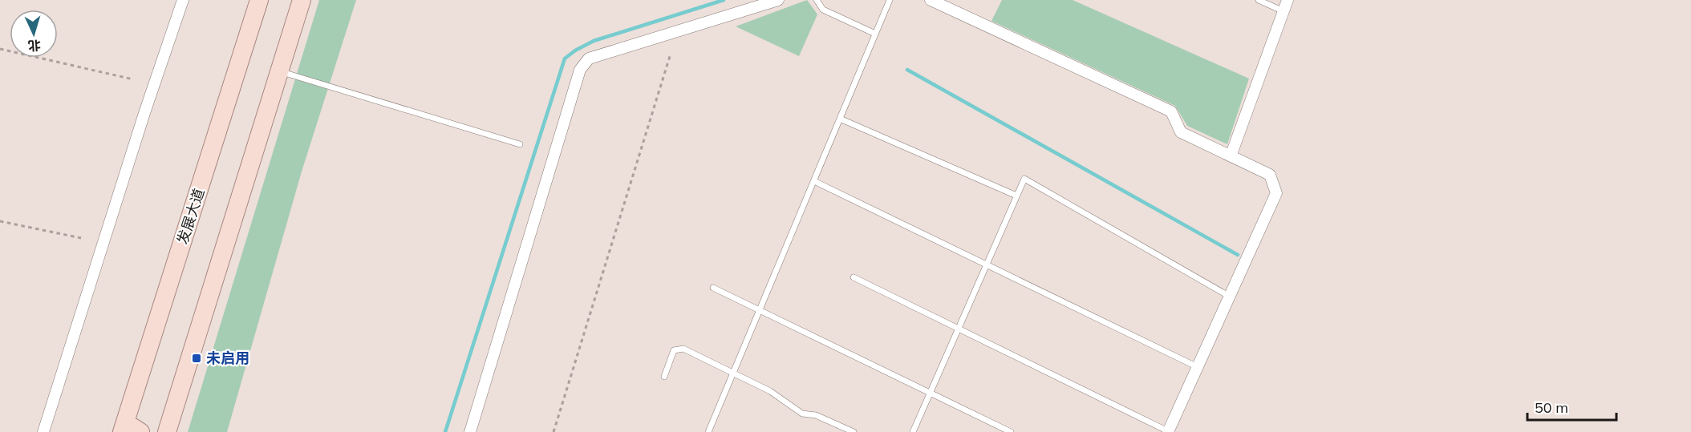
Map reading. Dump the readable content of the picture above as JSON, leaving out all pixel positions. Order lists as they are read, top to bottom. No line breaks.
{"streets":{"main road":["发展大道"]},"places":{"transit":["未启用"]},"scale_bar":"50 m","north":"bottom"}
